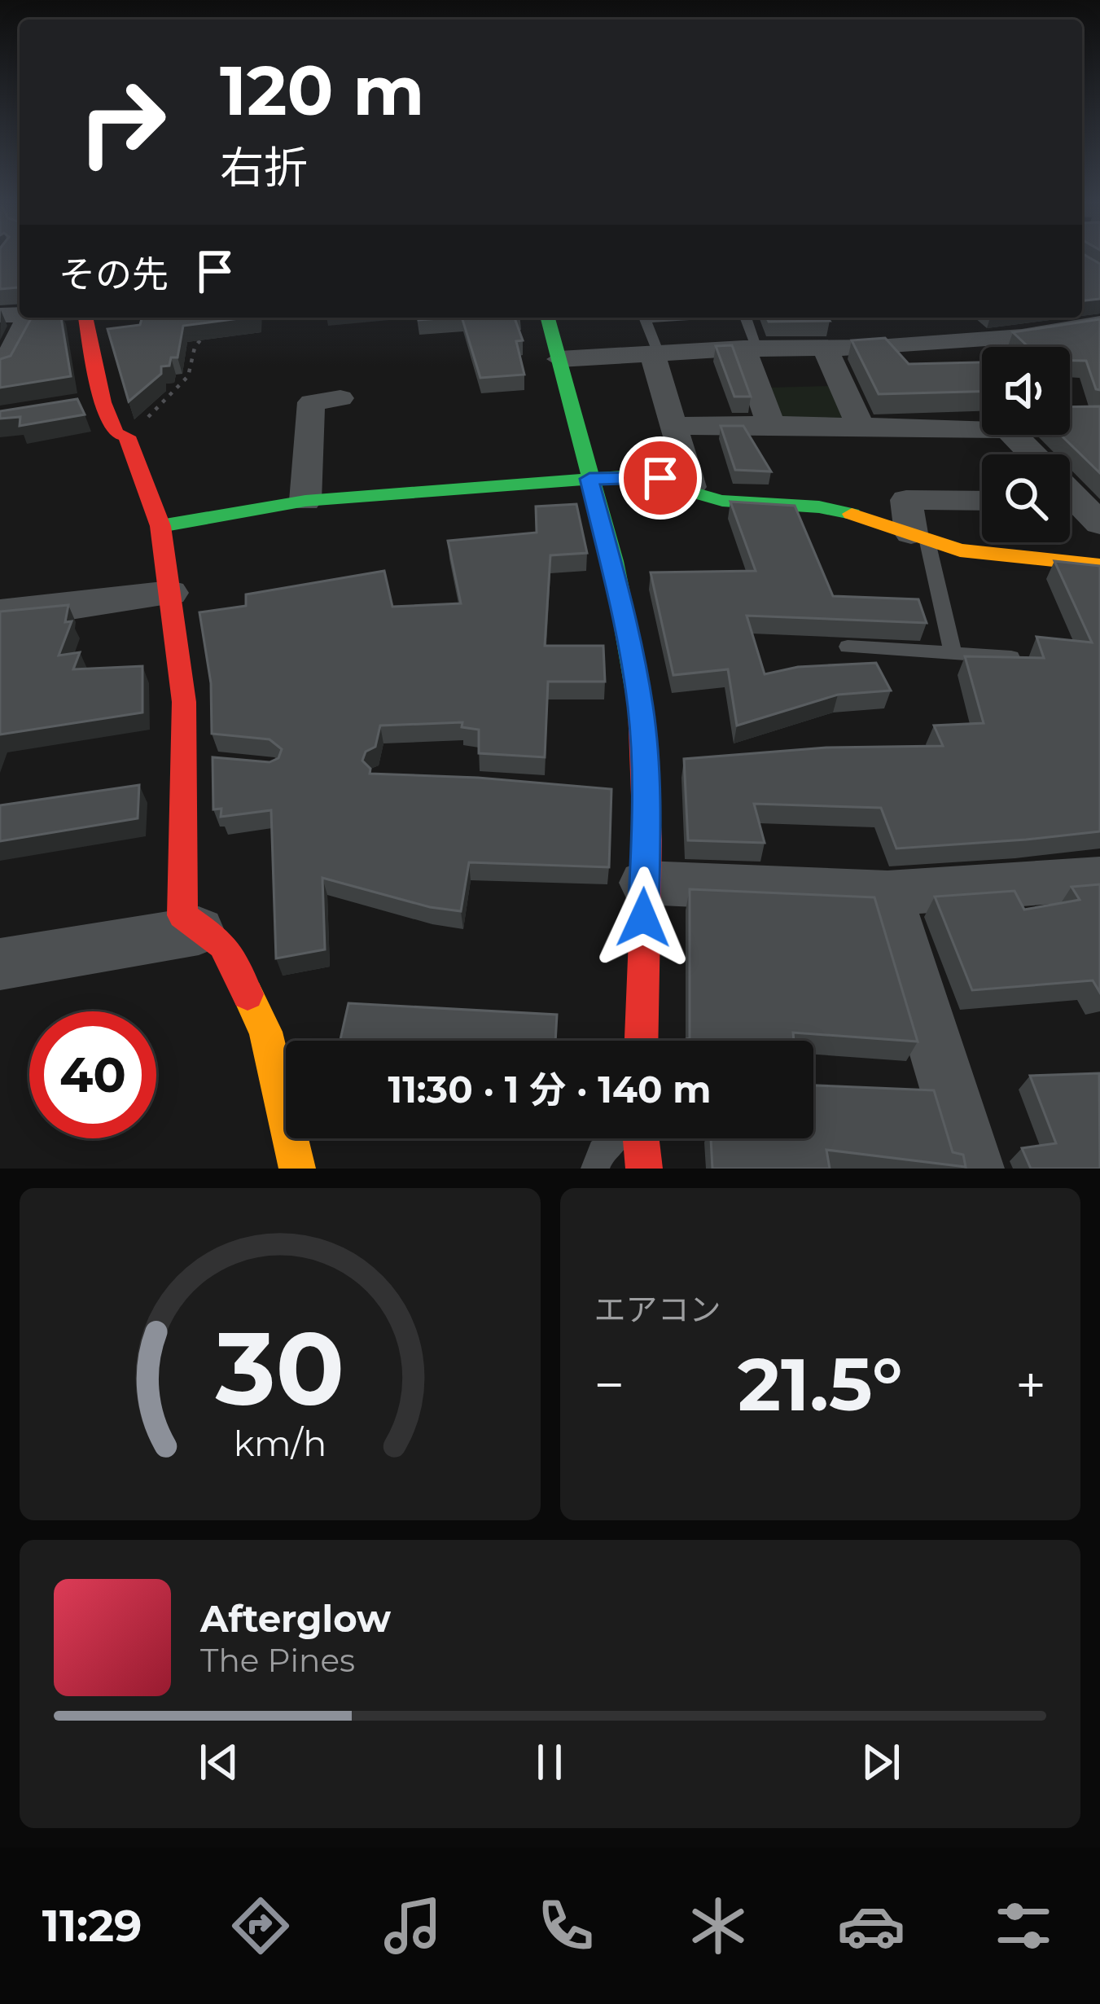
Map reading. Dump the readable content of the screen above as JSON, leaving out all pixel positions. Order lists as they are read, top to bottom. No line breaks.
{"page":{"turn":["120 m","右折"],"then":"その先","limit":"40","trip":"11:30 · 1 分 · 140 m","tile":"エアコン","heat":["−","21.5°","+"],"song":["Afterglow","The Pines"],"tabs":"11:29","gauge":["30","km/h"]}}
